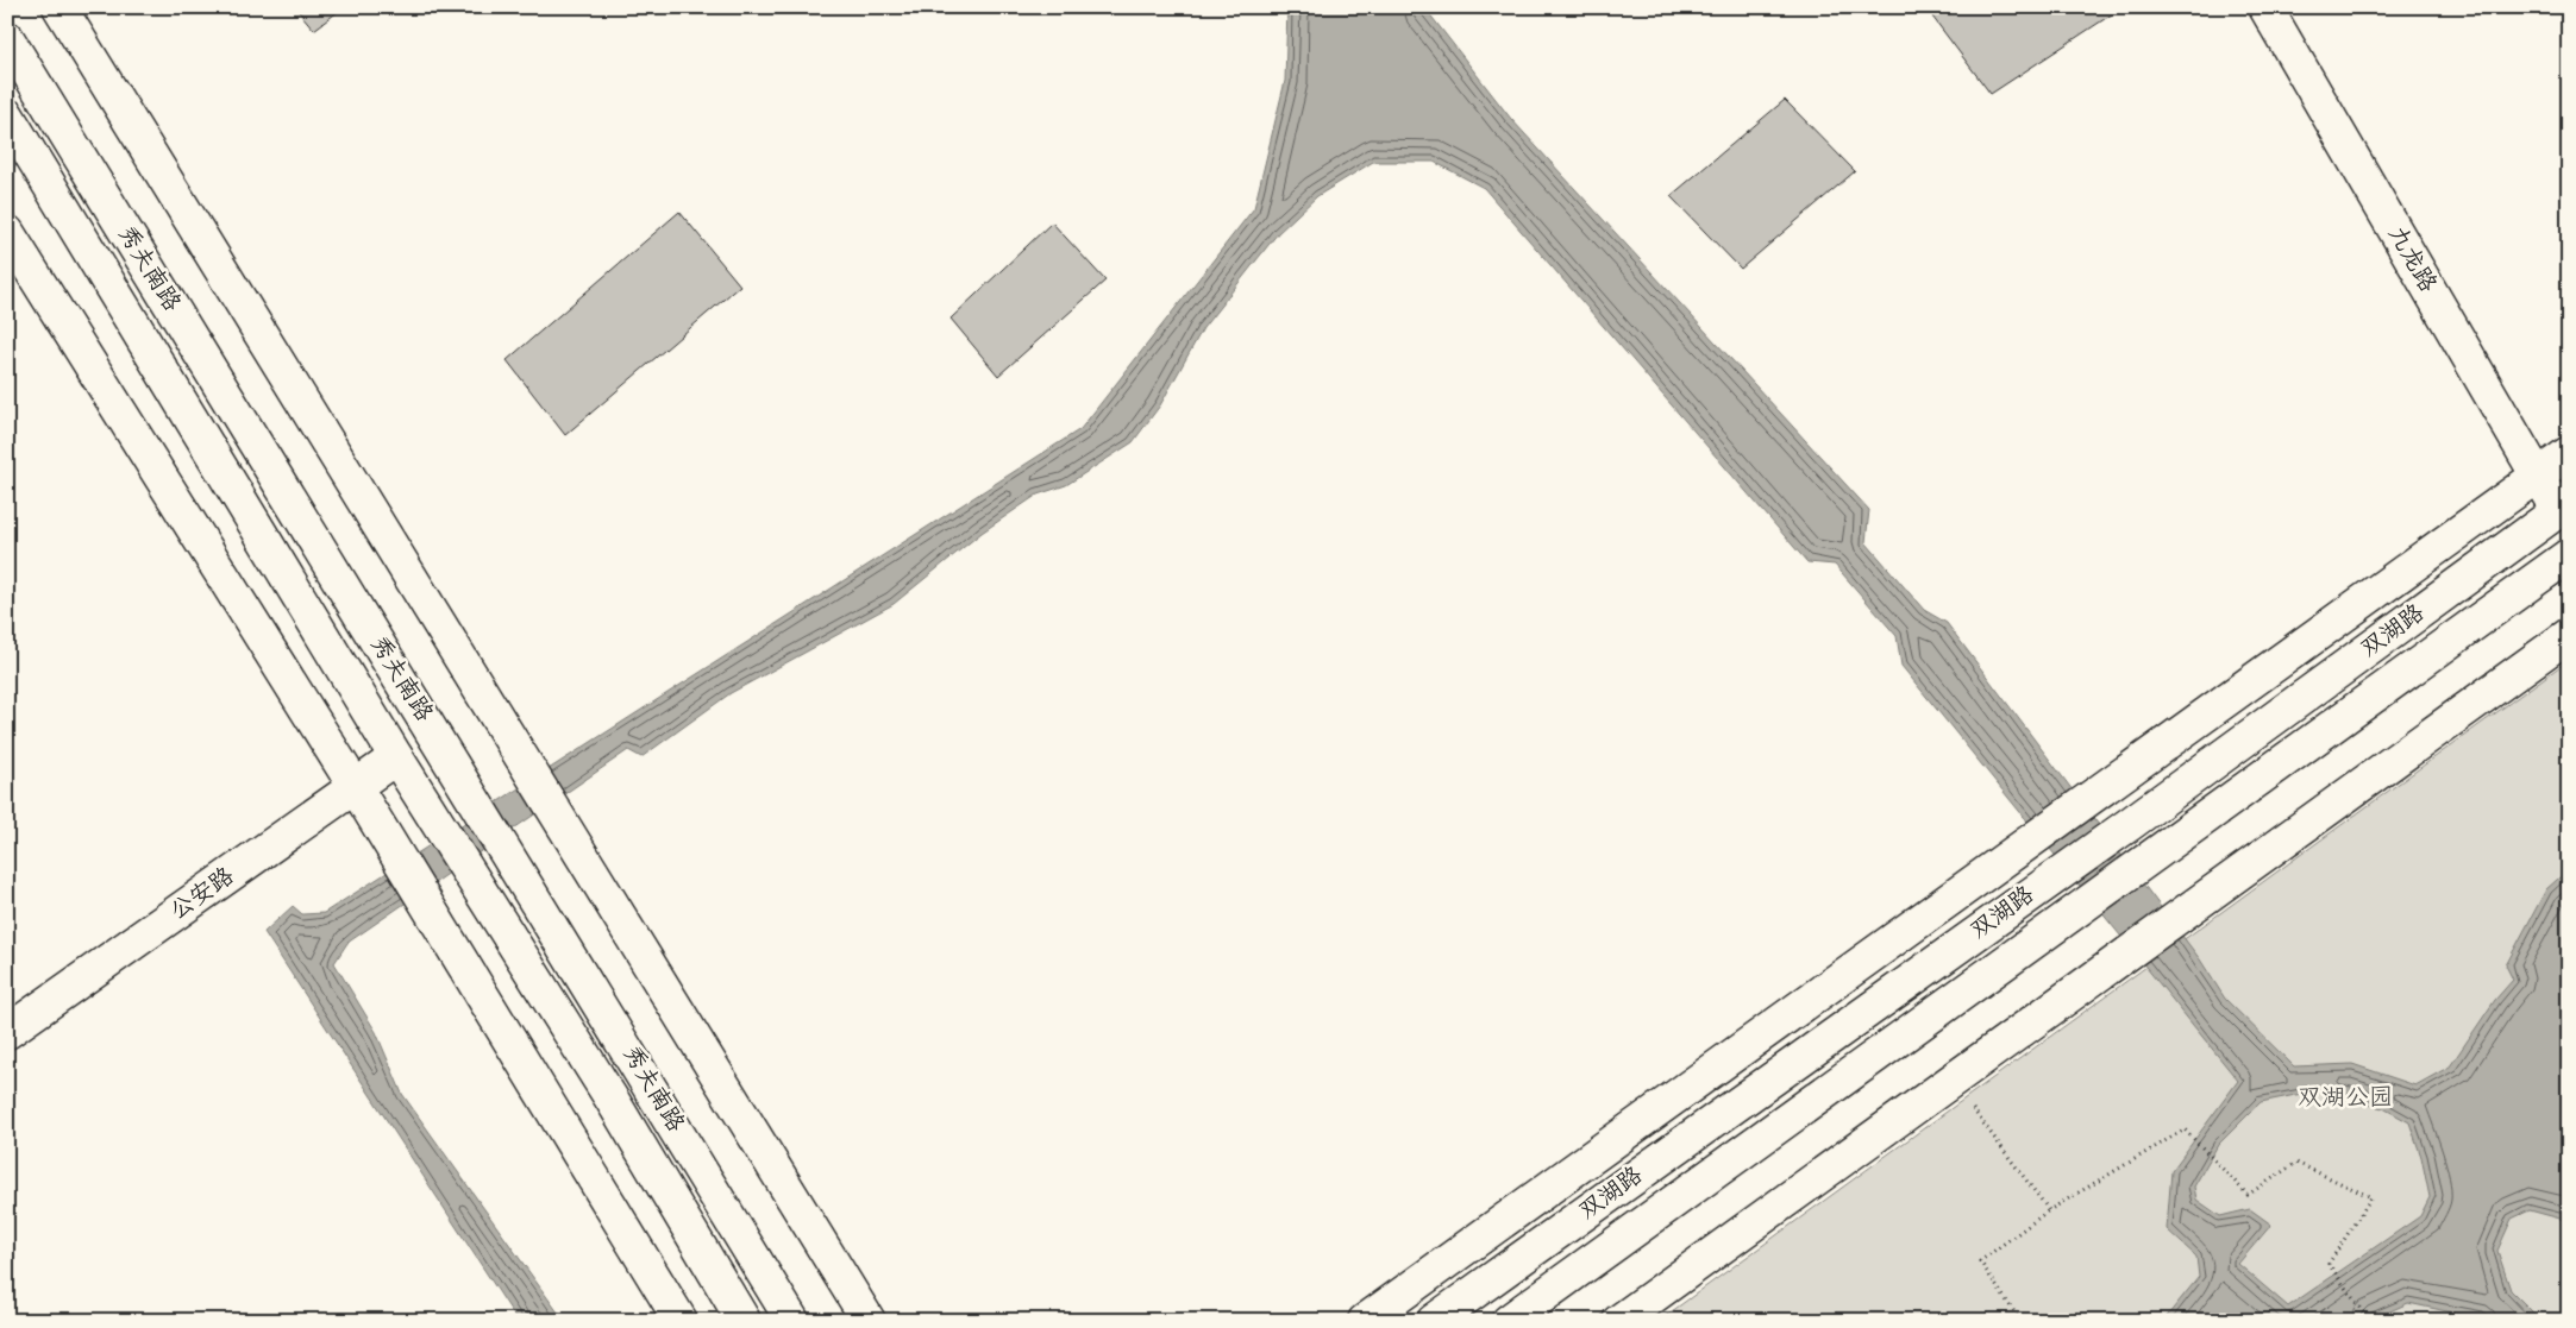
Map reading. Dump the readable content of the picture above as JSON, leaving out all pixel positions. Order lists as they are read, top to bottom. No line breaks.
{"streets":{"street":["九龙路","秀夫南路","双湖路","公安路"]},"crossings":[["九龙路","双湖路"],["秀夫南路","公安路"]],"parks":["双湖公园"]}
